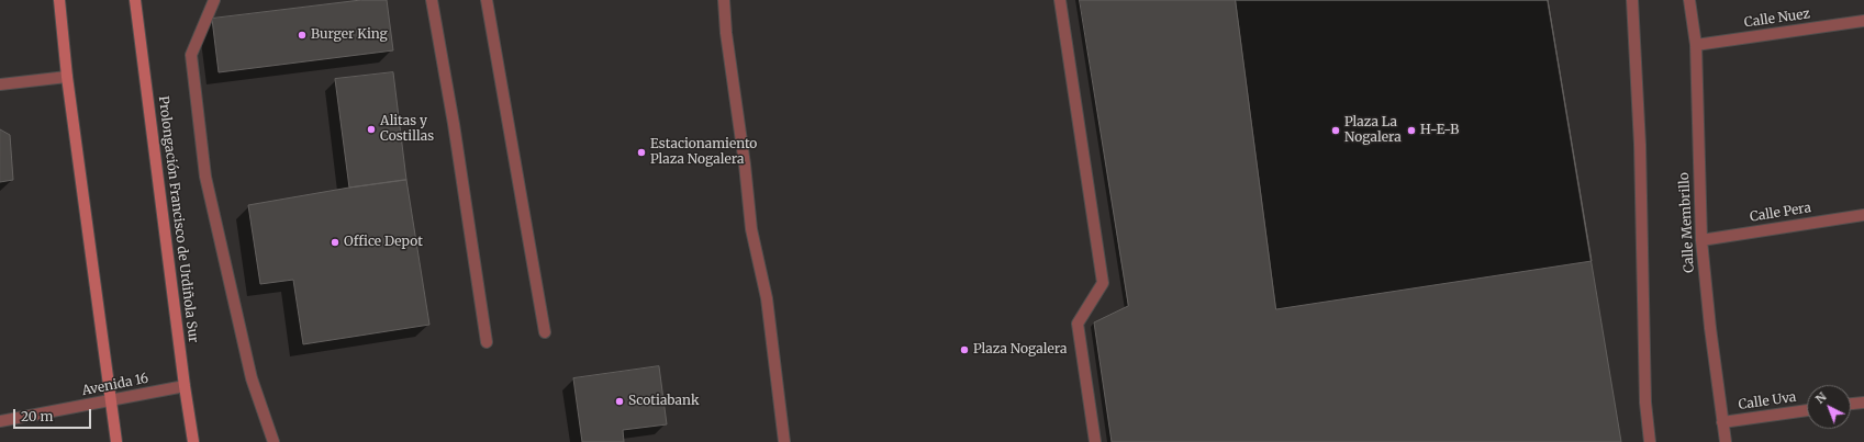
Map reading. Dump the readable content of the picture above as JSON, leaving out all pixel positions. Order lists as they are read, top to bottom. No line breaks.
{"streets":{"main road":["Prolongación Francisco de Urdiñola Sur"],"street":["Calle Nuez","Calle Pera","Calle Membrillo","Avenida 16","Calle Uva"]},"crossings":[["Calle Nuez","Calle Membrillo"],["Calle Pera","Calle Membrillo"],["Prolongación Francisco de Urdiñola Sur","Avenida 16"],["Calle Membrillo","Calle Uva"]],"places":["Burger King","Alitas y Costillas","Plaza La Nogalera","H-E-B","Estacionamiento Plaza Nogalera","Office Depot","Plaza Nogalera","Scotiabank"],"scale_bar":"20 m","north":"top left"}
